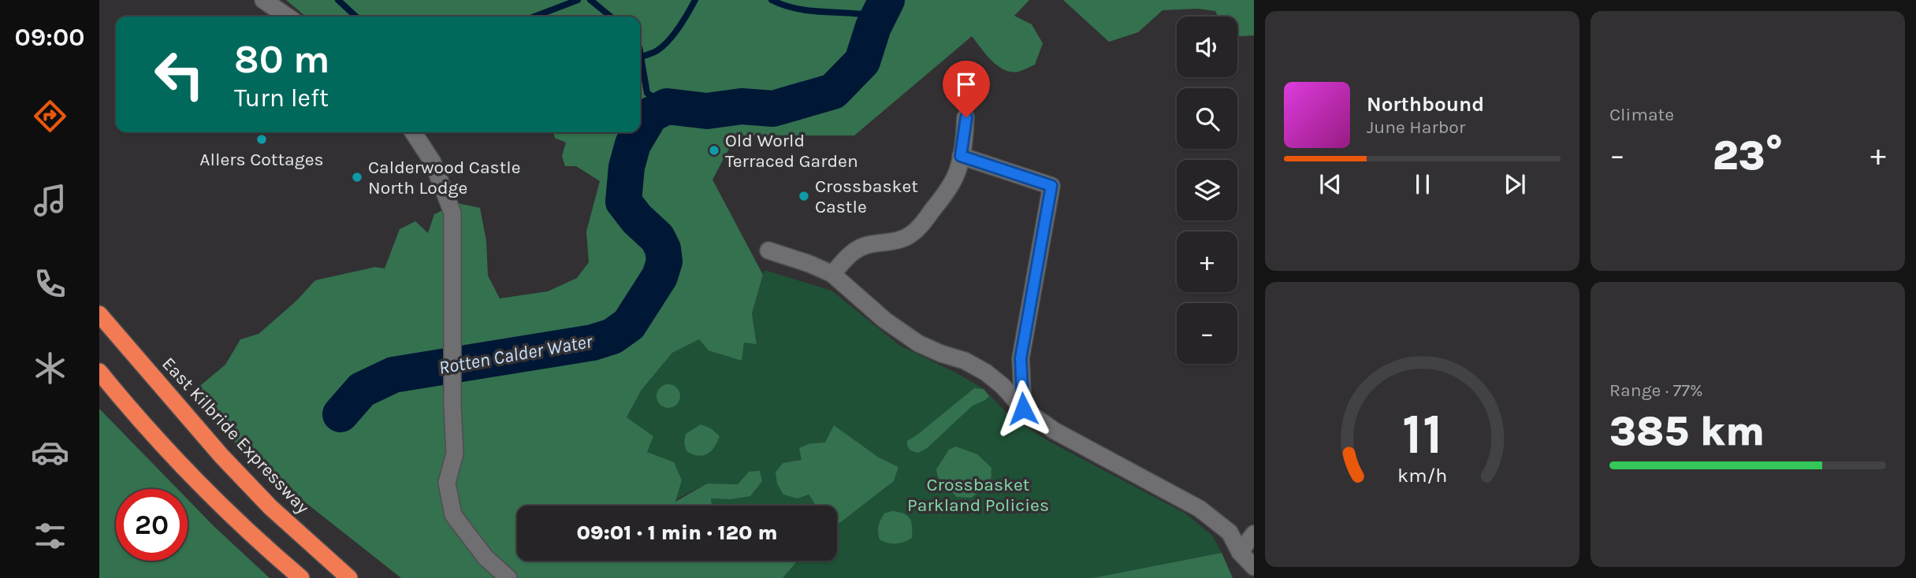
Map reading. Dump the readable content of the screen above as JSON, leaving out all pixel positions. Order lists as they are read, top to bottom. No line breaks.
{"streets":{"highway":["East Kilbride Expressway"]},"water":["Rotten Calder Water"],"parks":["Crossbasket Parkland Policies"],"places":["Allers Cottages","Old World Terraced Garden","Calderwood Castle North Lodge","Crossbasket Castle"],"page":{"tabs":"09:00","tile":["Climate",["Range · 77%","385 km"]],"map_buttons":["+","−"],"turn":["80 m","Turn left"],"song":["Northbound","June Harbor"],"heat":["−","23°","+"],"limit":"20","trip":"09:01 · 1 min · 120 m","gauge":["11","km/h"]}}
